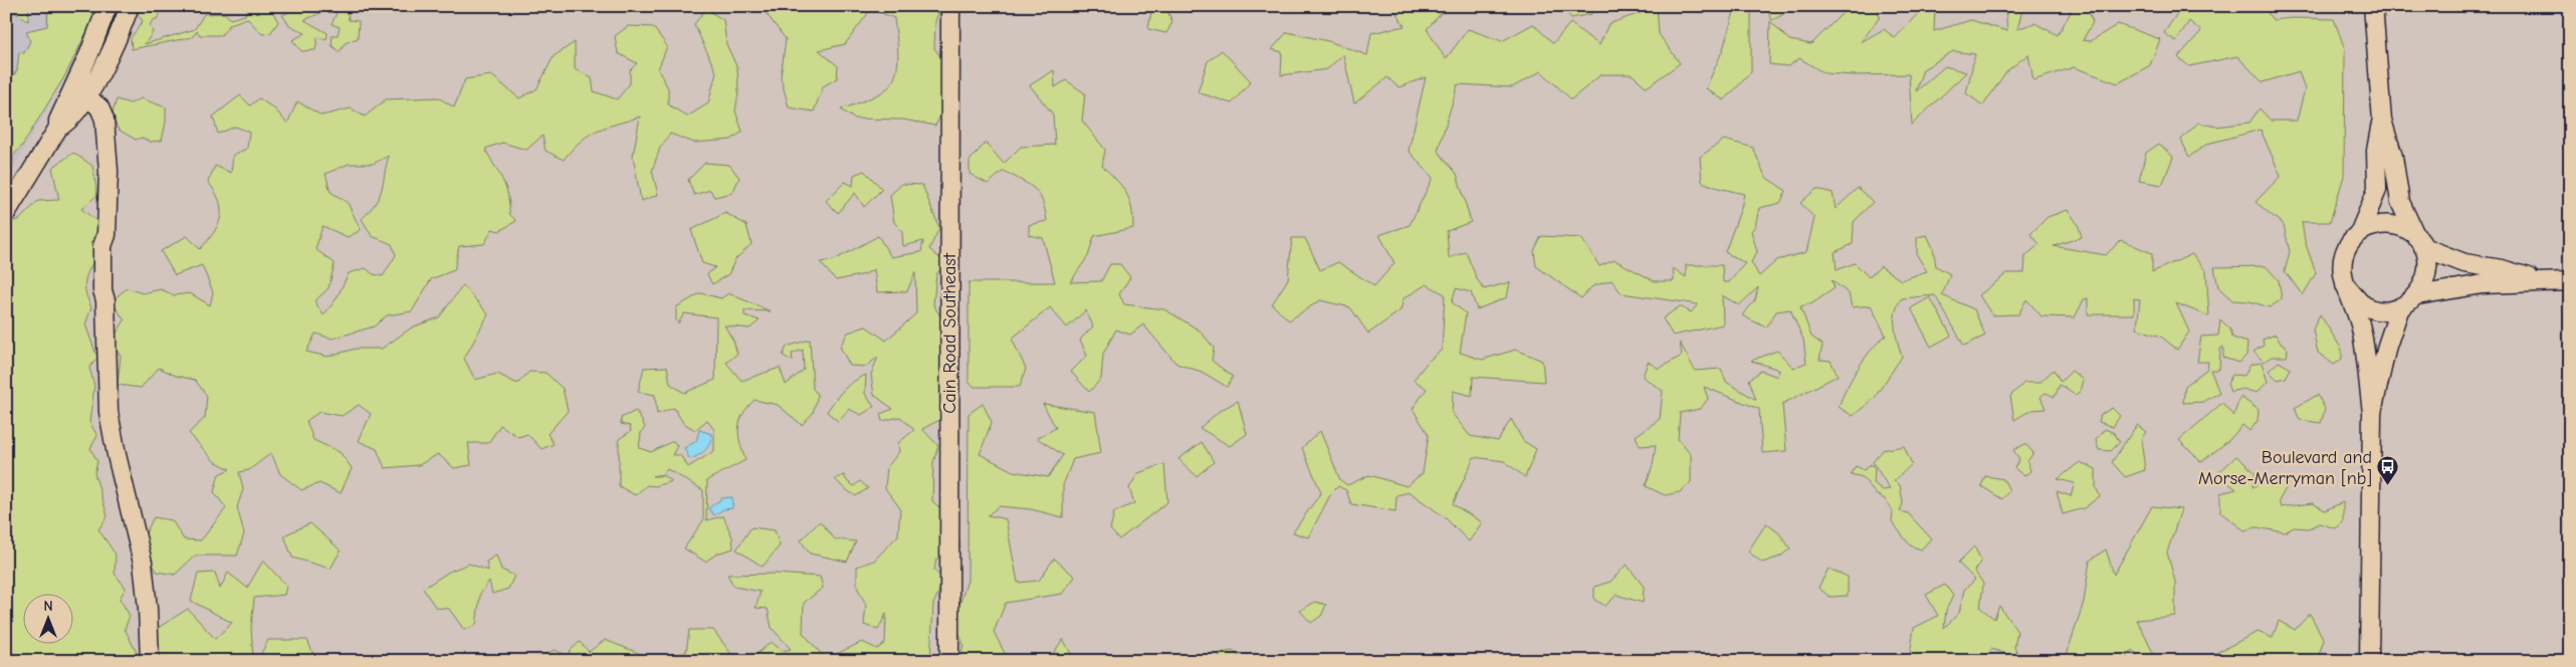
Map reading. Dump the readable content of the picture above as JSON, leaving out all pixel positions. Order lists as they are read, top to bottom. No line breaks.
{"streets":{"street":["Cain Road Southeast"]},"places":{"bus stop":["Boulevard and Morse-Merryman [nb]"]},"north":"top"}
